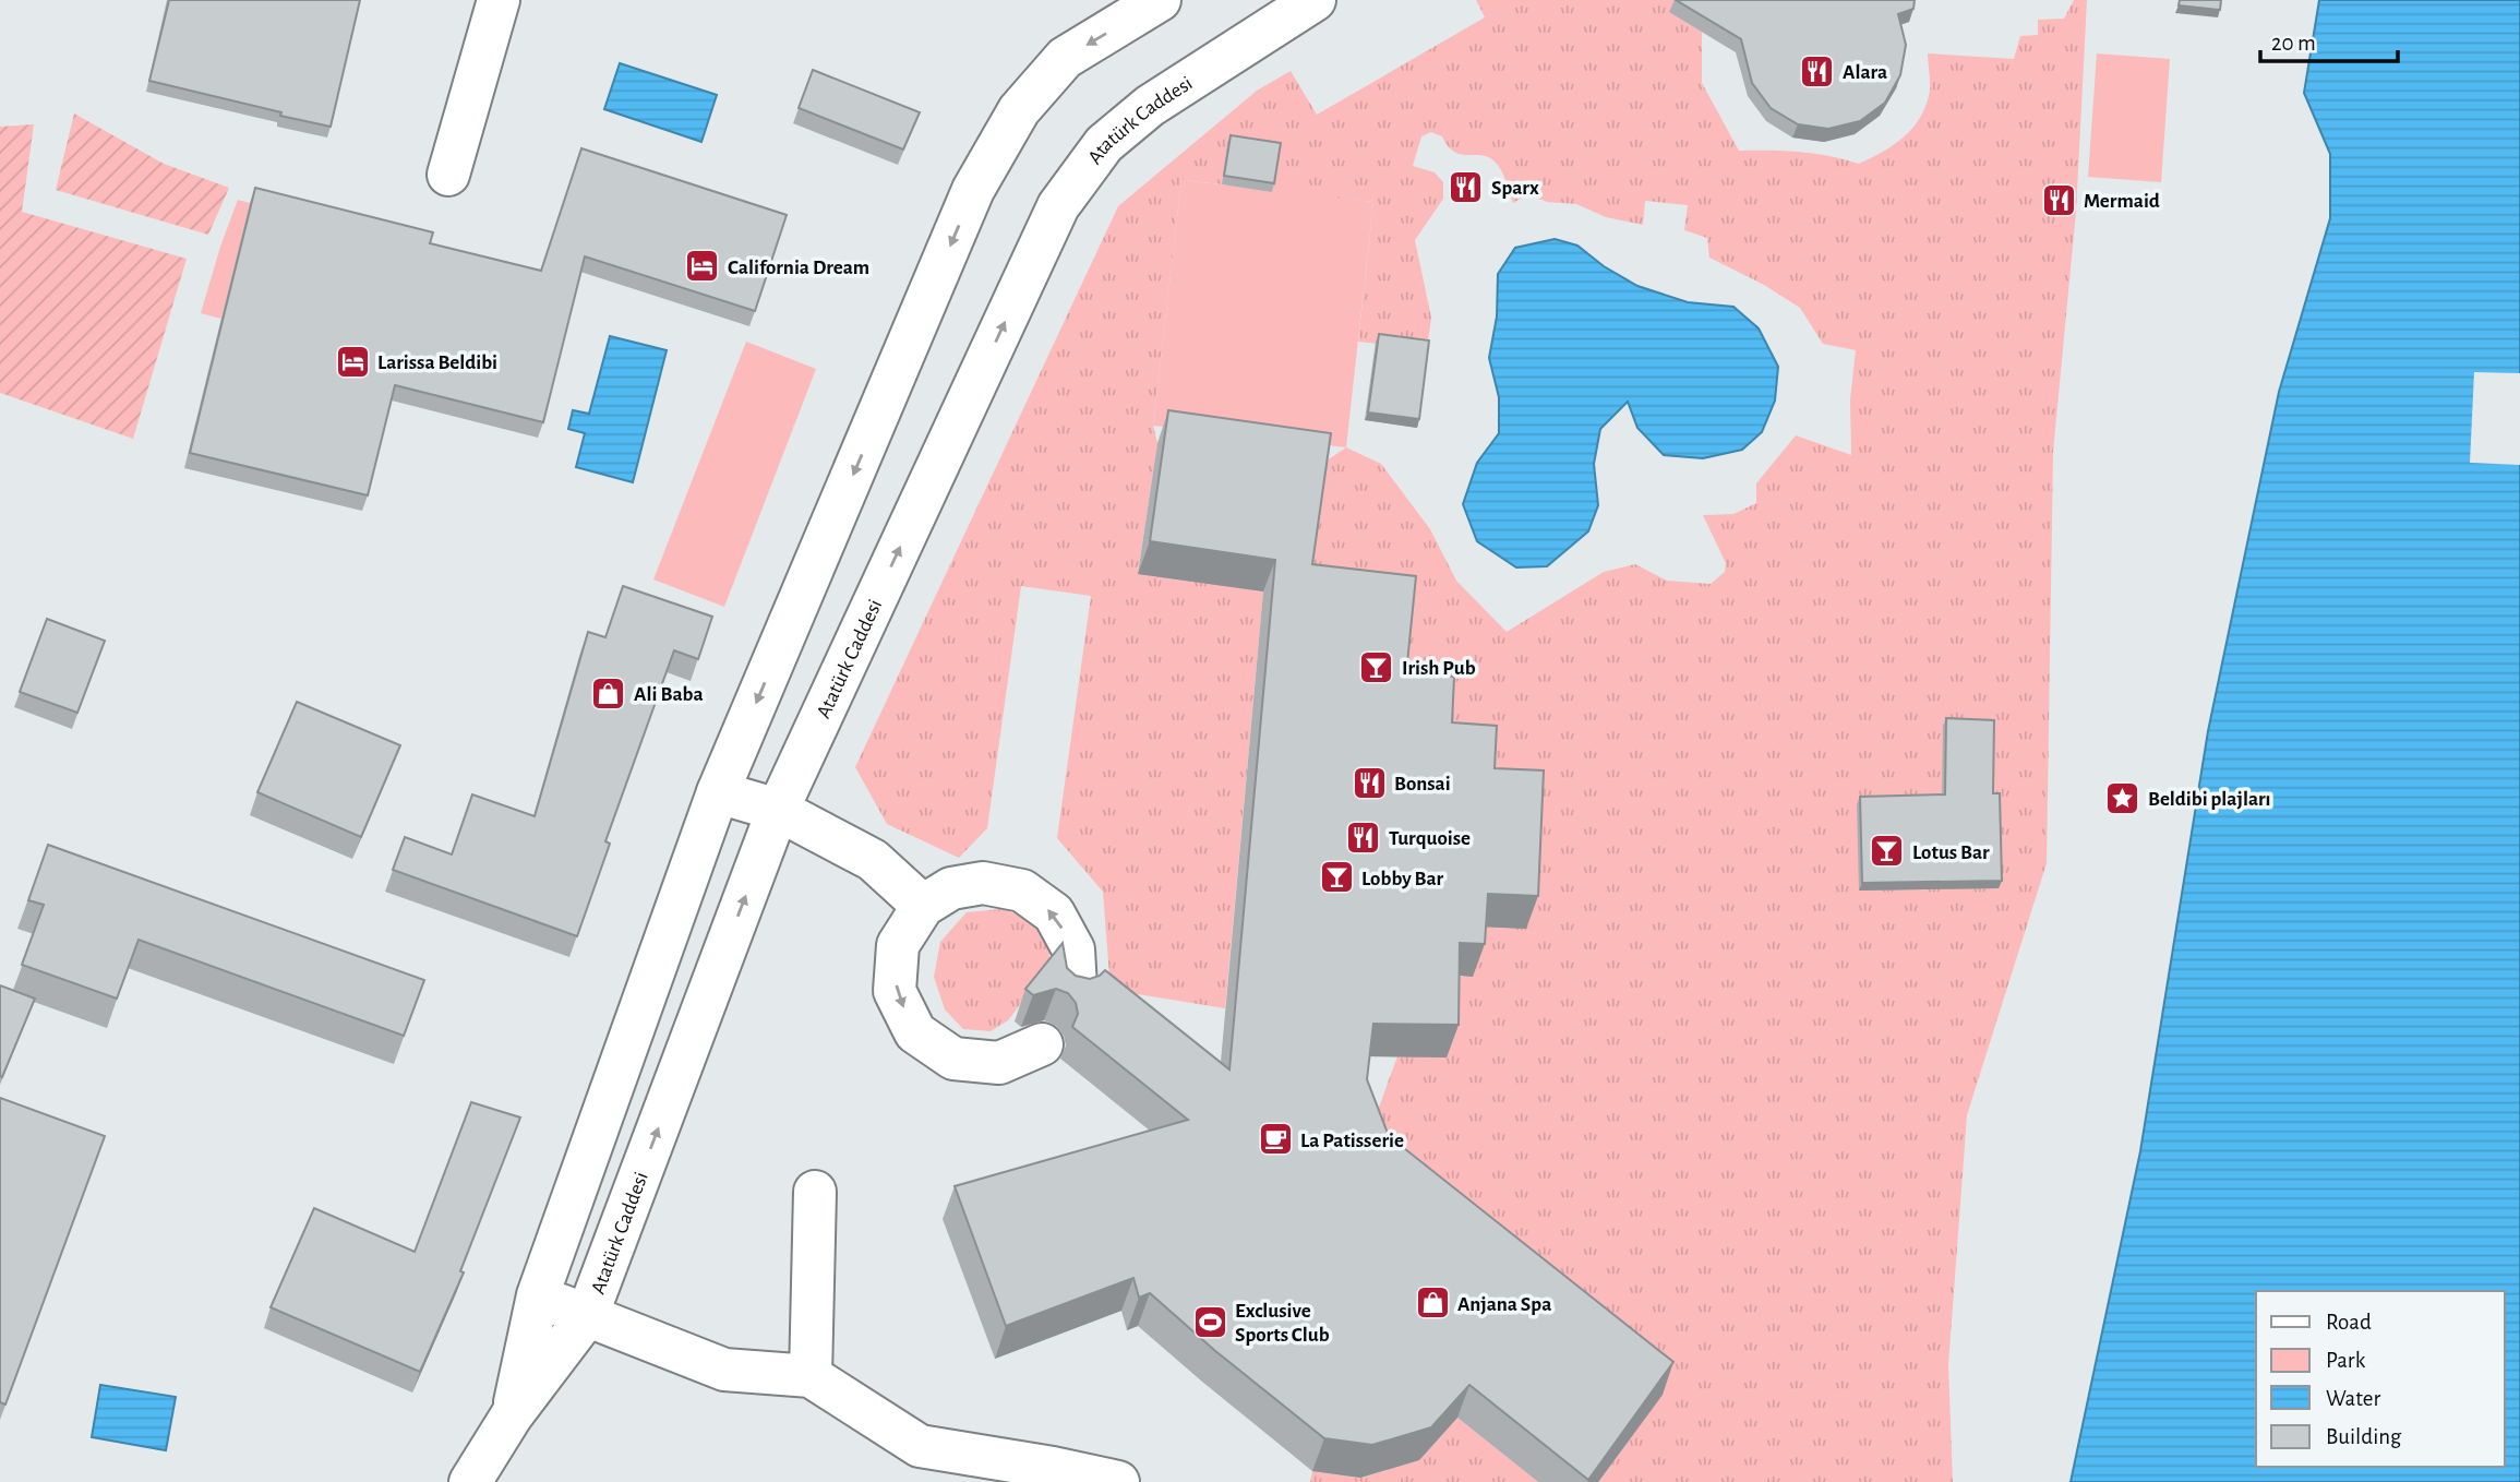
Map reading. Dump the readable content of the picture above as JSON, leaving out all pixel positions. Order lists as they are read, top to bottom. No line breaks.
{"streets":{"street":["Atatürk Caddesi"]},"places":{"restaurant":["Alara","Sparx","Mermaid","Bonsai","Turquoise"],"hotel":["California Dream","Larissa Beldibi"],"bar":["Irish Pub","Lotus Bar","Lobby Bar"],"shop":["Ali Baba","Anjana Spa"],"place":["Beldibi plajları"],"cafe":["La Patisserie"],"sports":["Exclusive Sports Club"]},"legend":["Road","Park","Water","Building"],"scale_bar":"20 m"}
